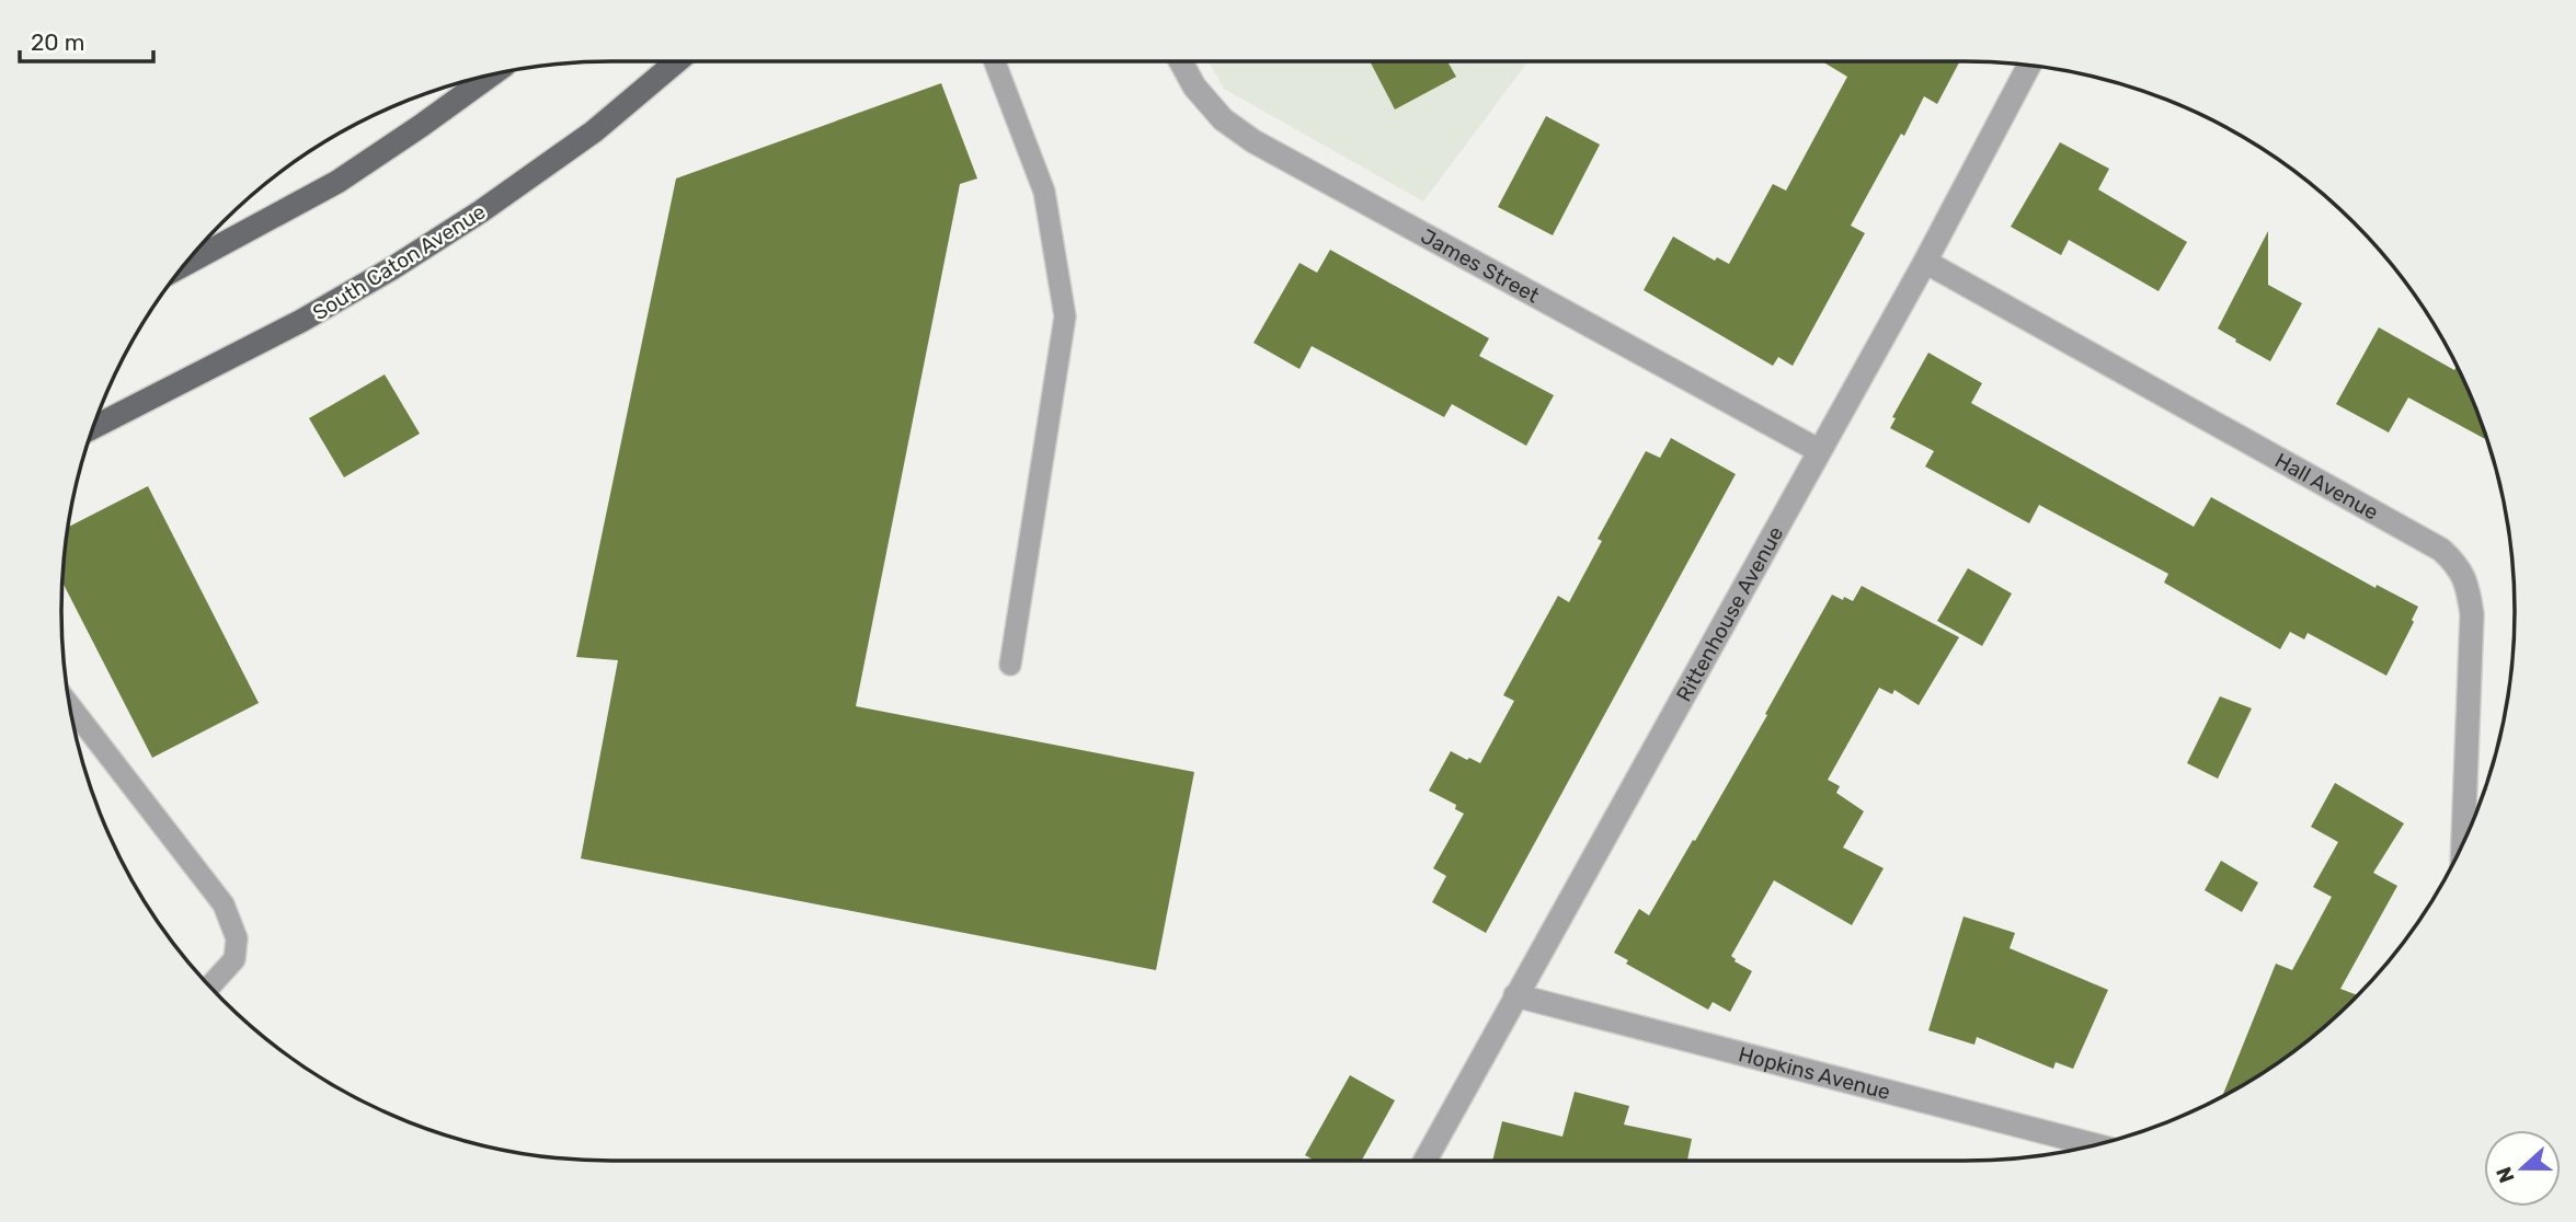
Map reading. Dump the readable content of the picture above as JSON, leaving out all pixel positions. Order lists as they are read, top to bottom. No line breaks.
{"streets":{"main road":["South Caton Avenue"],"street":["James Street","Hall Avenue","Rittenhouse Avenue","Hopkins Avenue"]},"crossings":[["James Street","Rittenhouse Avenue"],["Hall Avenue","Rittenhouse Avenue"],["Rittenhouse Avenue","Hopkins Avenue"]],"scale_bar":"20 m","north":"left"}
